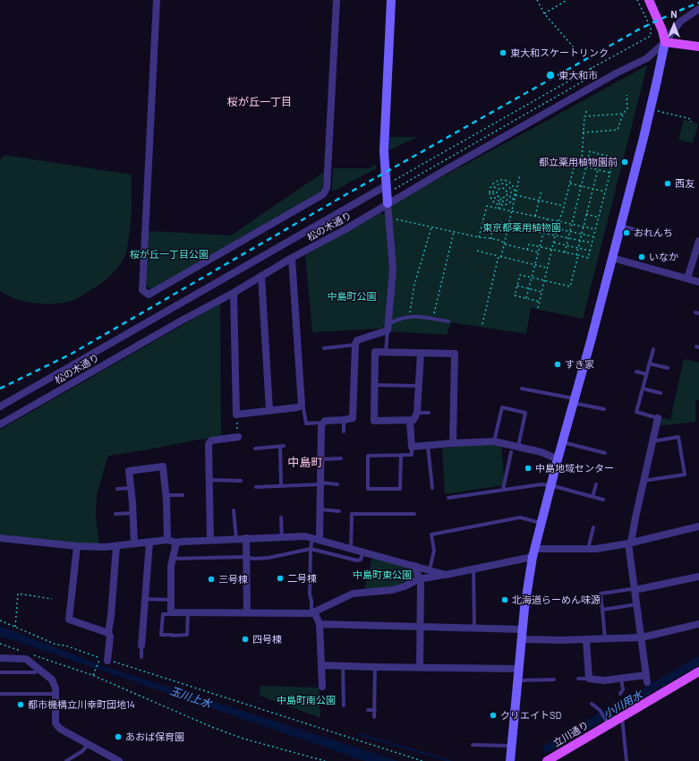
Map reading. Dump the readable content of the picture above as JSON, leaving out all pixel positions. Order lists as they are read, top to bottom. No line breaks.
{"streets":{"main road":["立川通り"],"street":["松の木通り"]},"districts":["桜が丘一丁目","中島町"],"water":["玉川上水","小川用水"],"parks":["東京都薬用植物園","桜が丘一丁目公園","中島町公園","中島町東公園","中島町南公園"],"places":["東大和スケートリンク","東大和市","都立薬用植物園前","西友","おれんち","いなか","すき家","中島地域センター","二号棟","三号棟","北海道らーめん味源","四号棟","都市機構立川幸町団地14","クリエイトSD","あおば保育園"],"north":"top"}
